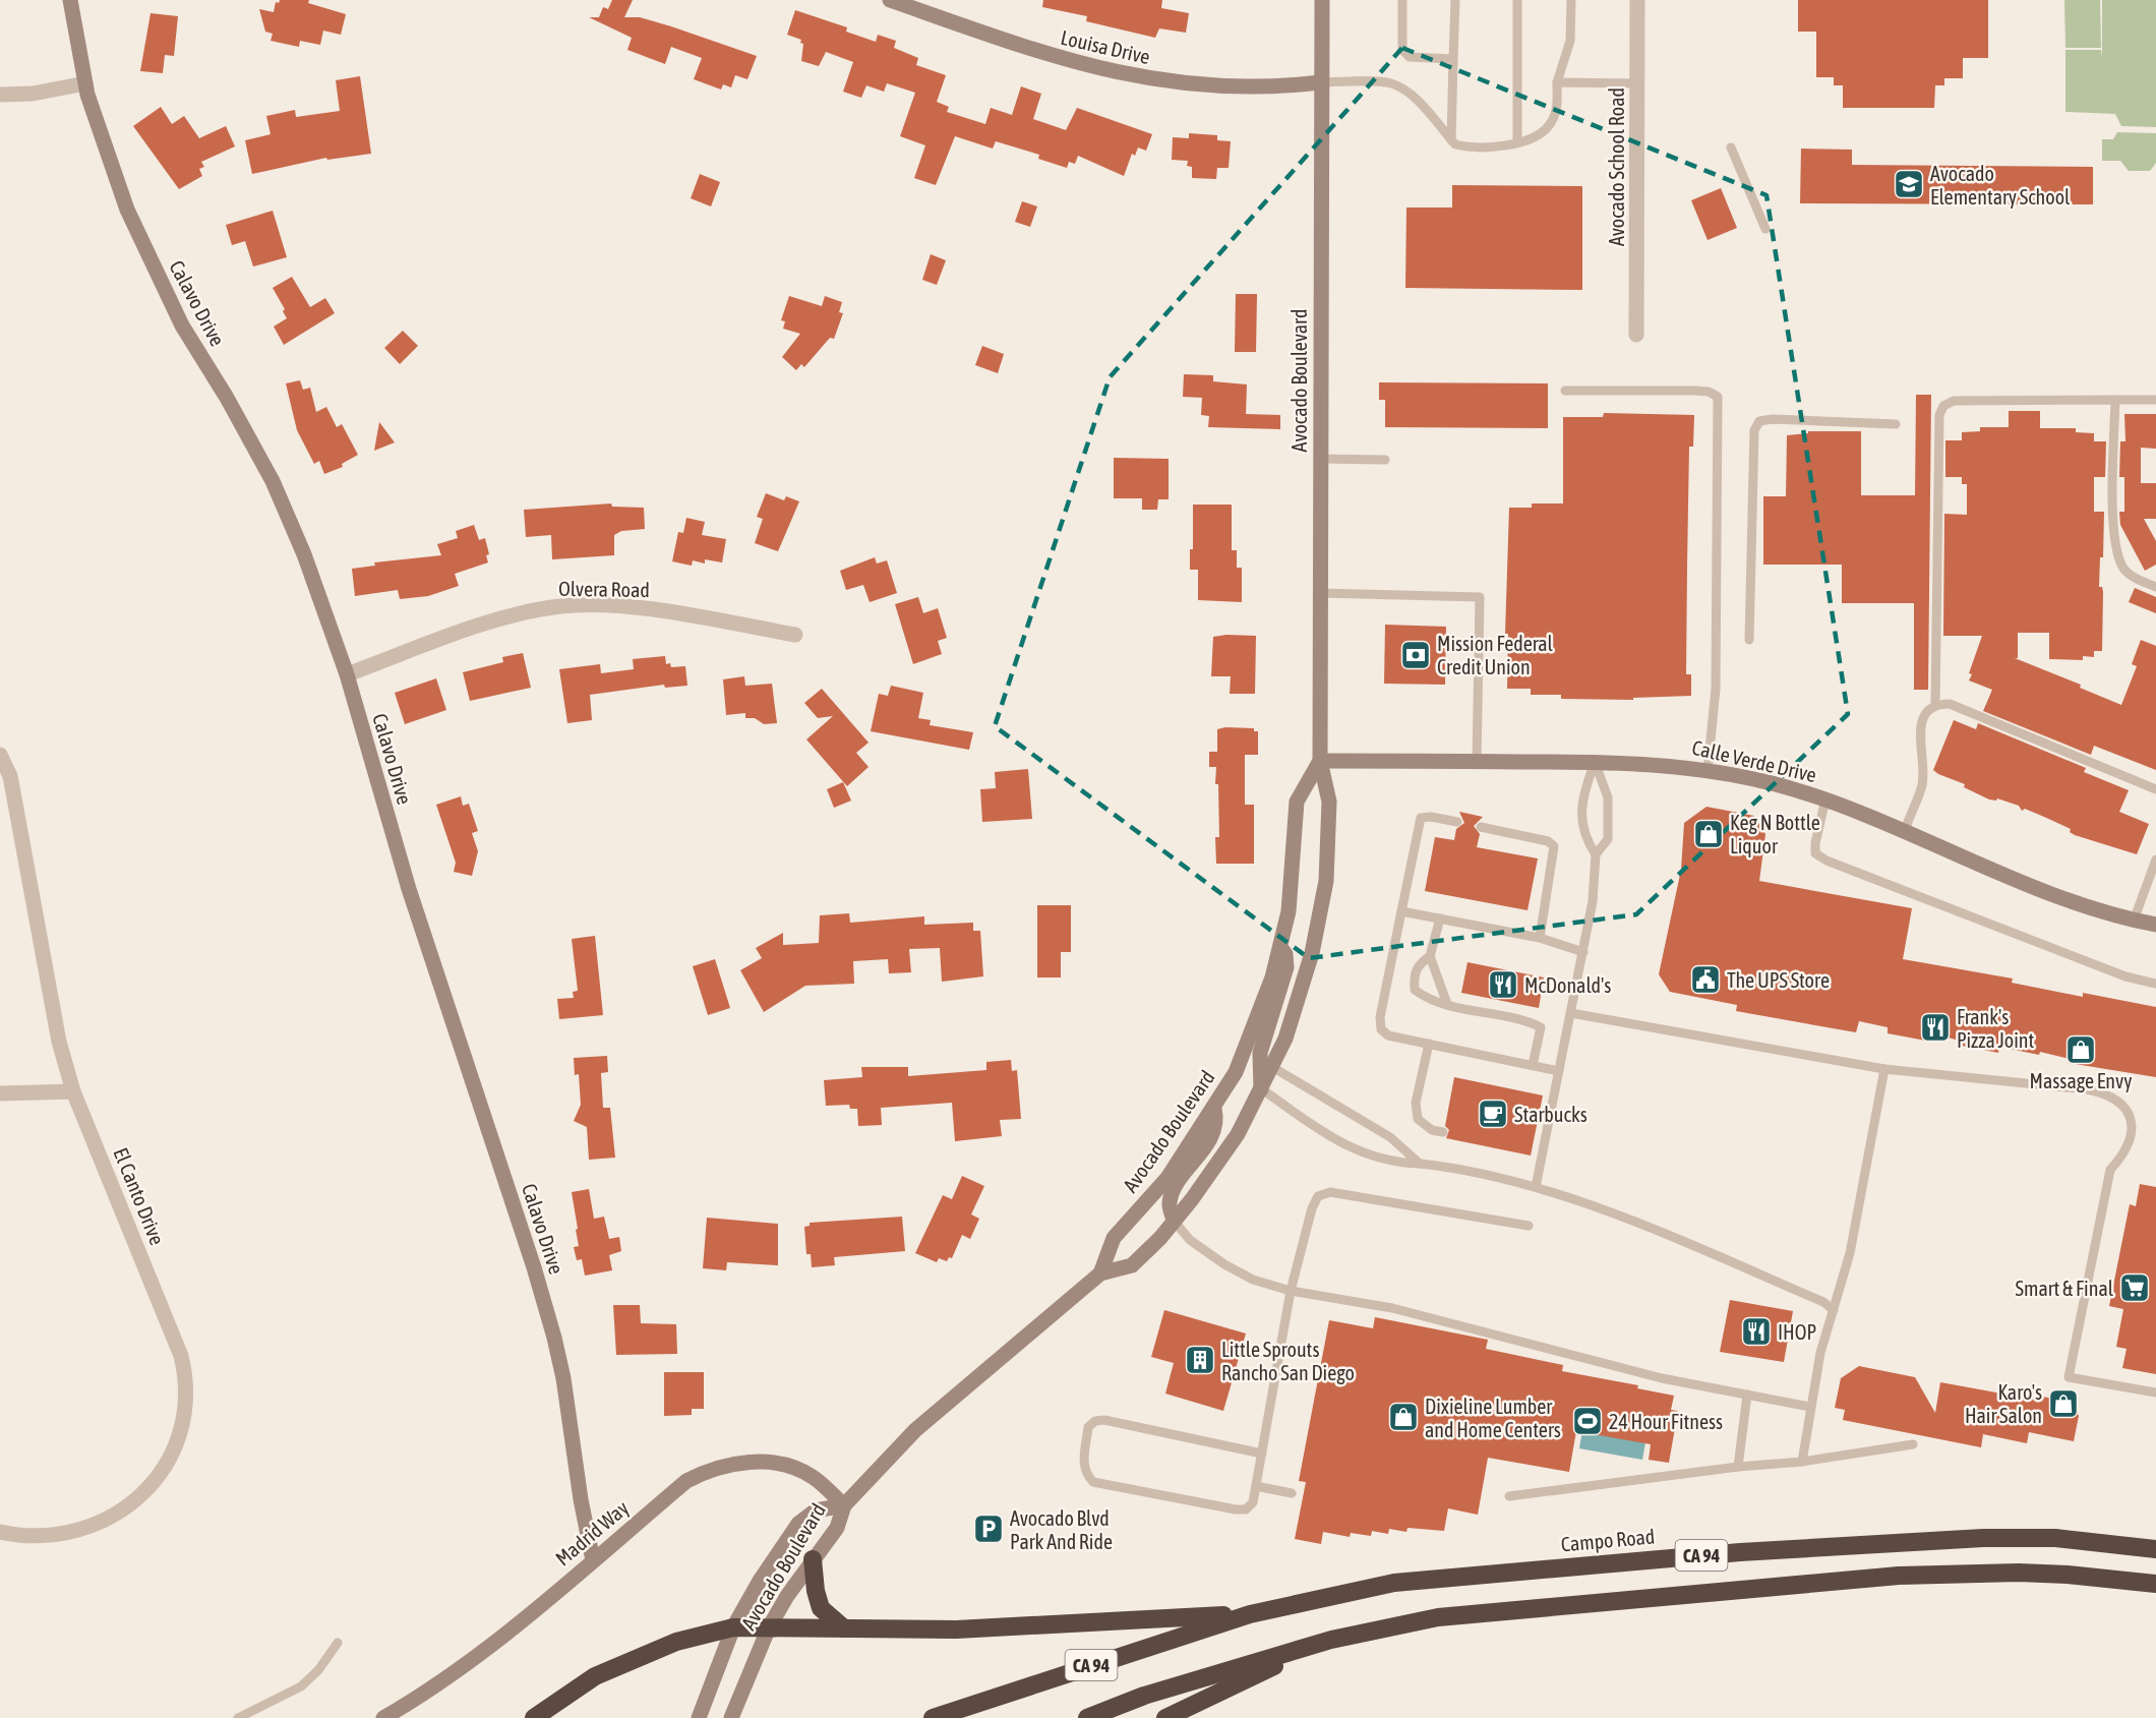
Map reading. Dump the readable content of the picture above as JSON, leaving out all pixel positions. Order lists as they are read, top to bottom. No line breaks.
{"streets":{"highway":["Campo Road","CA 94"],"main road":["Louisa Drive","Calavo Drive","Avocado Boulevard","Calle Verde Drive","Madrid Way"],"street":["Avocado School Road","Olvera Road","El Canto Drive"]},"crossings":[["Louisa Drive","Avocado Boulevard"],["Calavo Drive","Olvera Road"],["Calavo Drive","Madrid Way"],["Avocado Boulevard","Calle Verde Drive"],["Avocado Boulevard","Madrid Way"],["Campo Road","CA 94"]],"places":{"school or university":["Avocado Elementary School"],"bank":["Mission Federal Credit Union"],"shop":["Keg N Bottle Liquor","Massage Envy","Karo's Hair Salon","Dixieline Lumber and Home Centers"],"public building":["The UPS Store"],"restaurant":["McDonald's","Frank's Pizza Joint","IHOP"],"cafe":["Starbucks"],"supermarket":["Smart & Final"],"building":["Little Sprouts Rancho San Diego"],"sports":["24 Hour Fitness"],"parking":["Avocado Blvd Park And Ride"]}}
